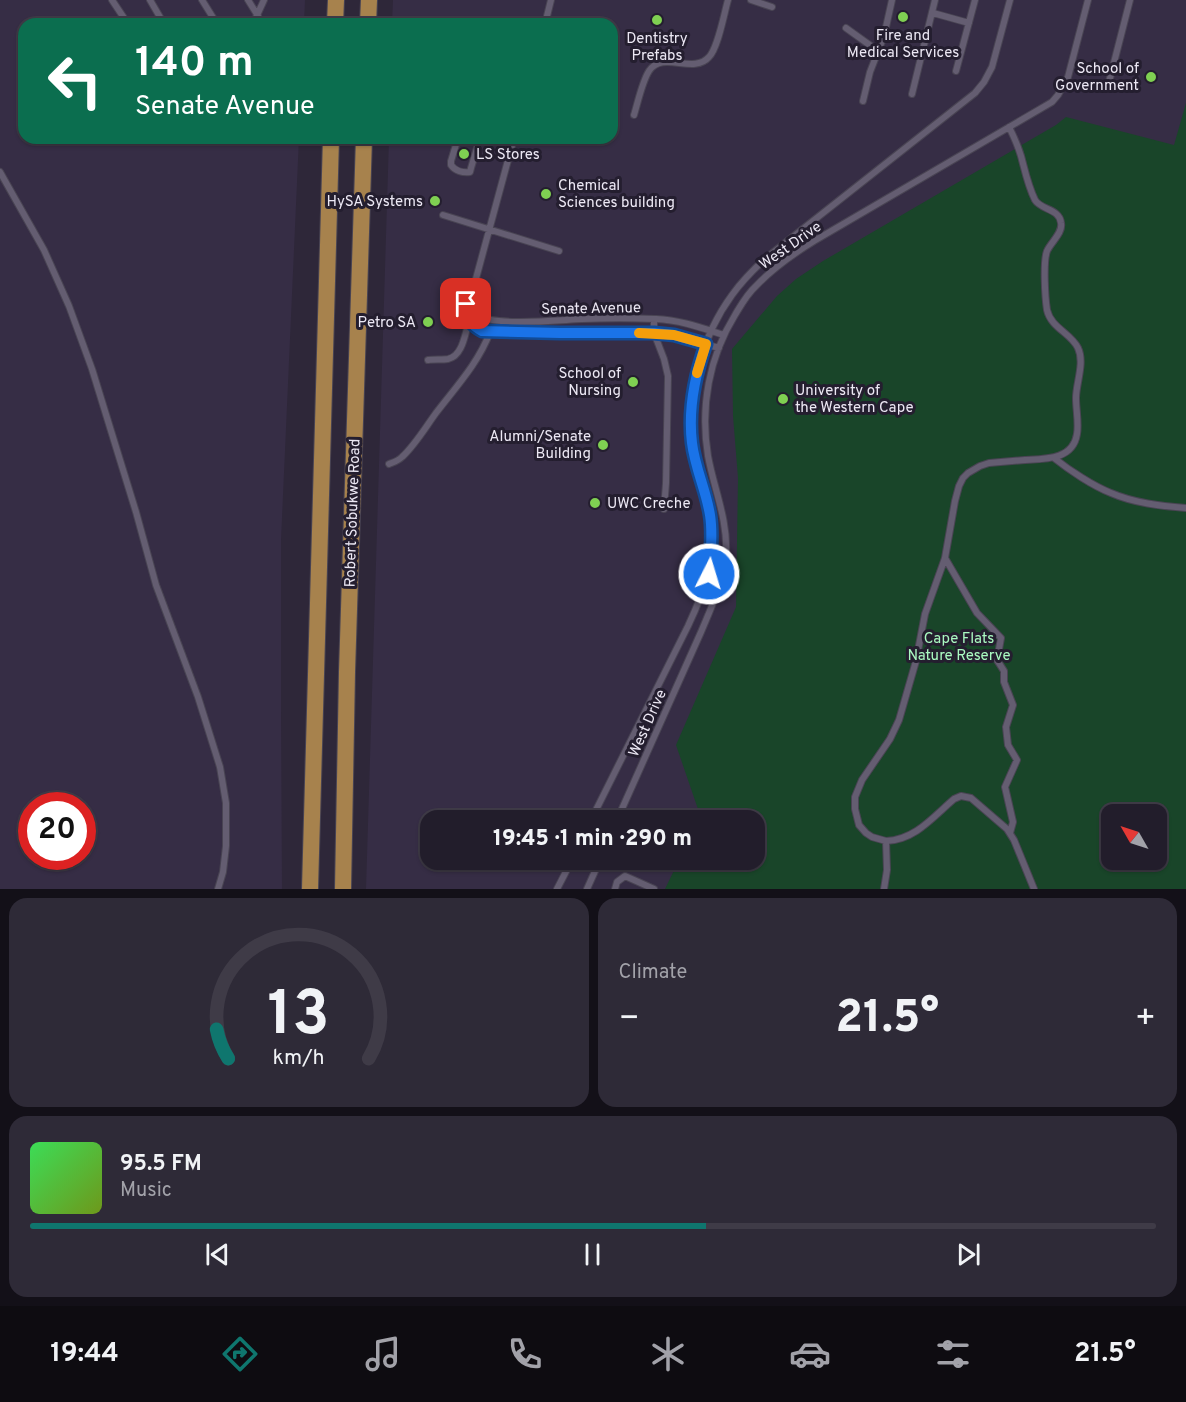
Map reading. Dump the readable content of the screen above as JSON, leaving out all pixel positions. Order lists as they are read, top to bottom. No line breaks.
{"streets":{"main road":["Robert Sobukwe Road"],"lane":["West Drive","Senate Avenue"]},"crossings":[["West Drive","Senate Avenue"]],"parks":["Cape Flats Nature Reserve"],"places":["Fire and Medical Services","Dentistry Prefabs","School of Government","LS Stores","Chemical Sciences building","HySA Systems","Petro SA","School of Nursing","University of the Western Cape","Alumni/Senate Building","UWC Creche"],"north":"top left","page":{"turn":["140 m","Senate Avenue"],"limit":"20","trip":"19:45 · 1 min · 290 m","tile":"Climate","heat":["−","21.5°","+"],"song":["95.5 FM","Music"],"tabs":["19:44","21.5°"],"gauge":["13","km/h"]}}
